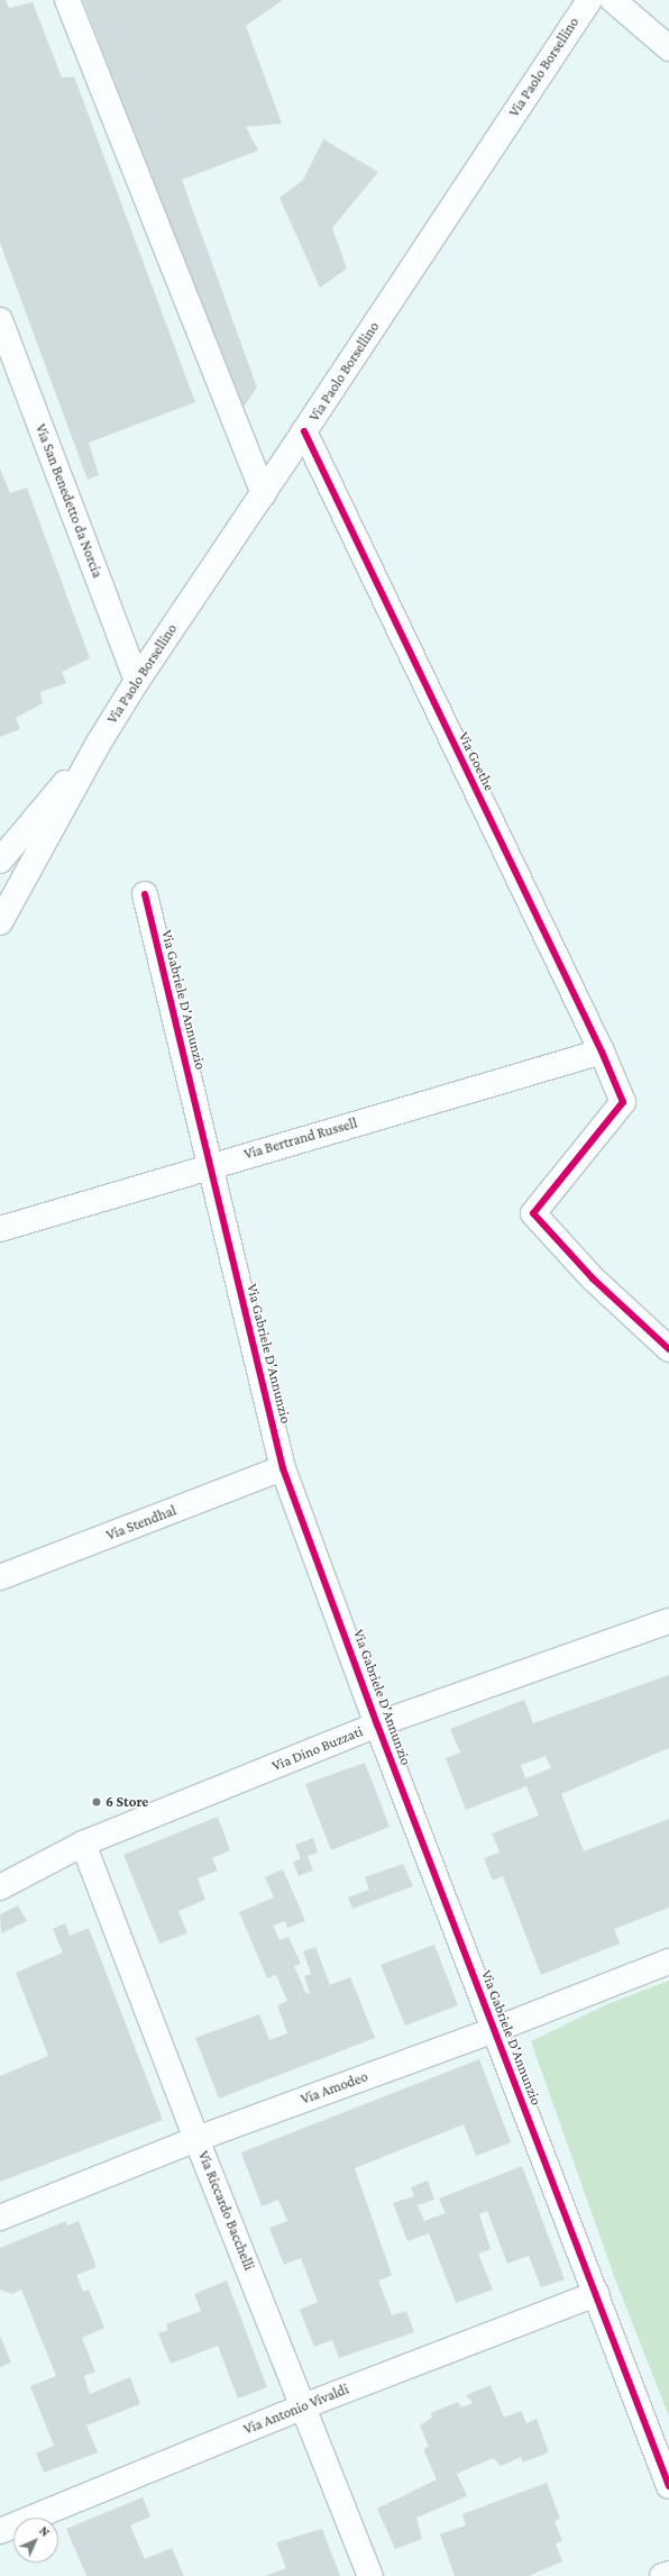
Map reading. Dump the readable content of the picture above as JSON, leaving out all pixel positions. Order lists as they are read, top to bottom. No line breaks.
{"streets":{"street":["Via Paolo Borsellino","Via San Benedetto da Norcia","Via Goethe","Via Gabriele D'Annunzio","Via Bertrand Russell","Via Stendhal","Via Dino Buzzati","Via Amodeo","Via Riccardo Bacchelli","Via Antonio Vivaldi"]},"crossings":[["Via Paolo Borsellino","Via San Benedetto da Norcia"],["Via Paolo Borsellino","Via Goethe"],["Via Goethe","Via Bertrand Russell"],["Via Gabriele D'Annunzio","Via Bertrand Russell"],["Via Gabriele D'Annunzio","Via Stendhal"],["Via Gabriele D'Annunzio","Via Dino Buzzati"],["Via Gabriele D'Annunzio","Via Amodeo"],["Via Gabriele D'Annunzio","Via Antonio Vivaldi"],["Via Dino Buzzati","Via Riccardo Bacchelli"],["Via Amodeo","Via Riccardo Bacchelli"],["Via Riccardo Bacchelli","Via Antonio Vivaldi"]],"places":["6 Store"],"north":"top right"}
